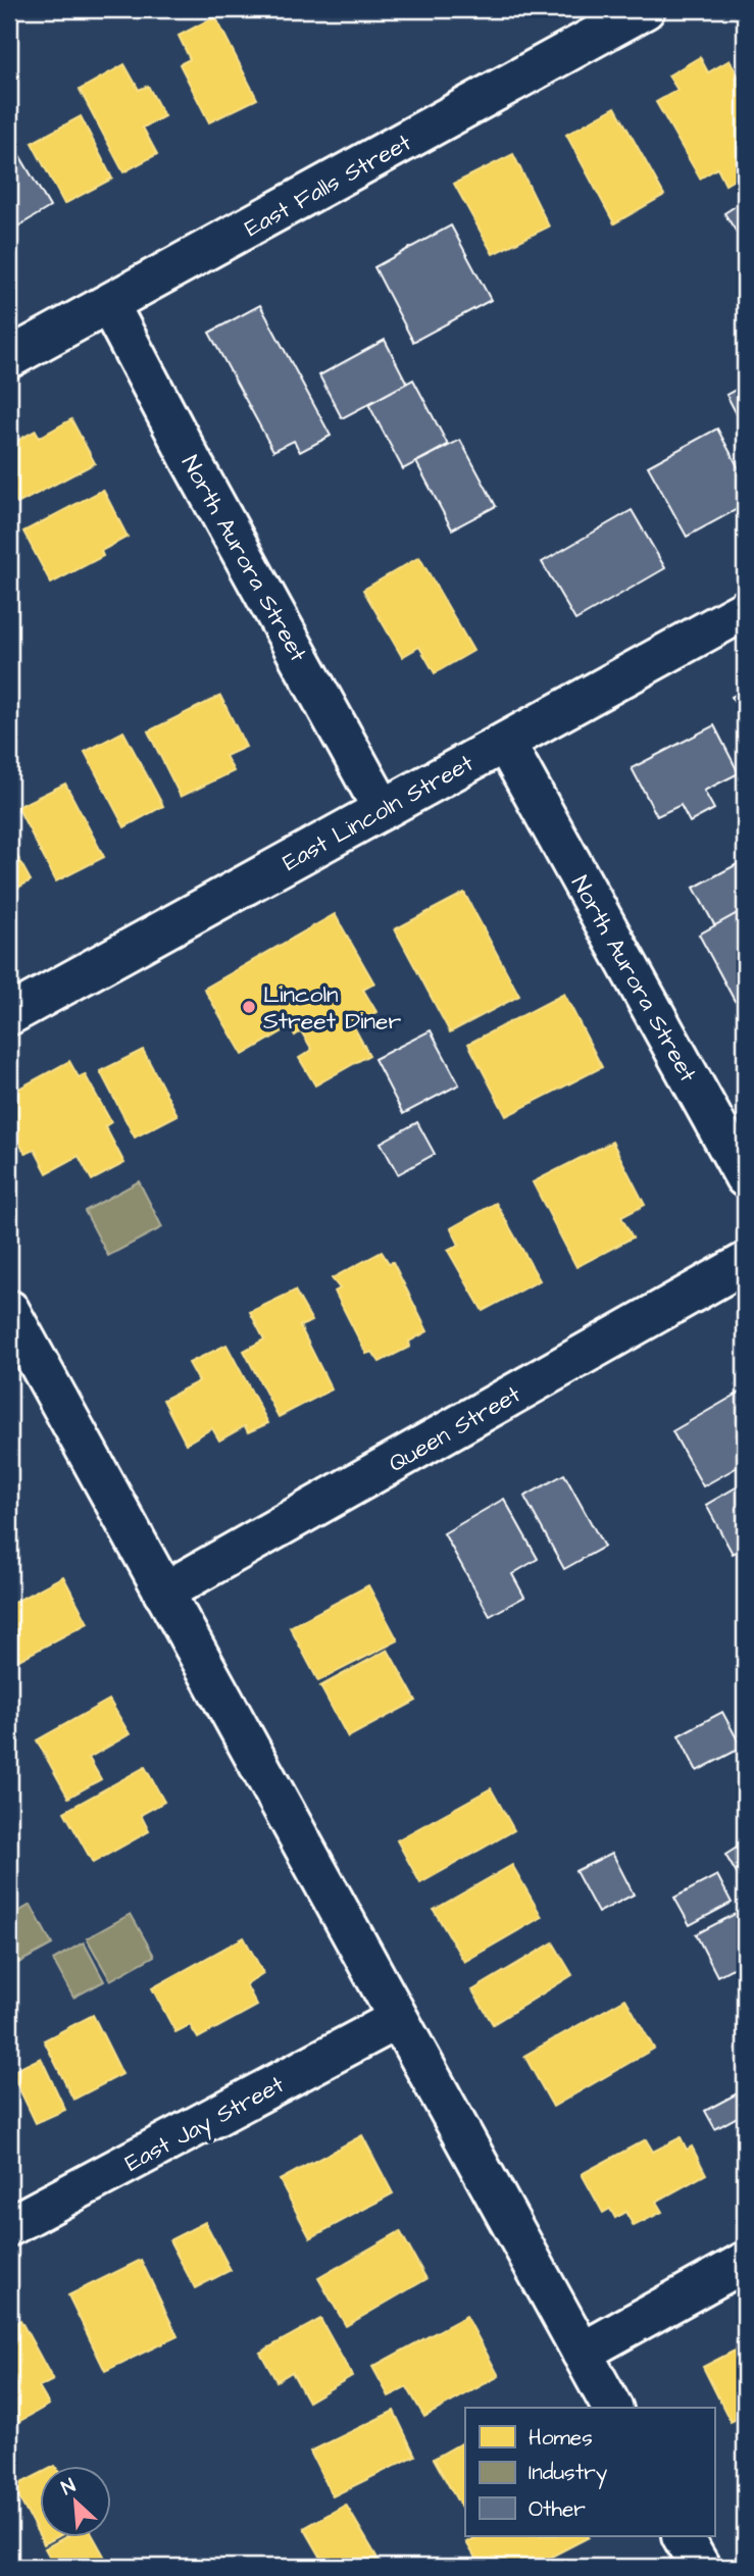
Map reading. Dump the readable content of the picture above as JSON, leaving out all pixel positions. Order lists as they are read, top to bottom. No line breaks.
{"streets":{"street":["East Falls Street","North Aurora Street","East Lincoln Street","Queen Street","East Jay Street"]},"crossings":[["East Falls Street","North Aurora Street"],["North Aurora Street","East Lincoln Street"]],"places":["Lincoln Street Diner"],"legend":["Homes","Industry","Other"],"north":"top left"}
